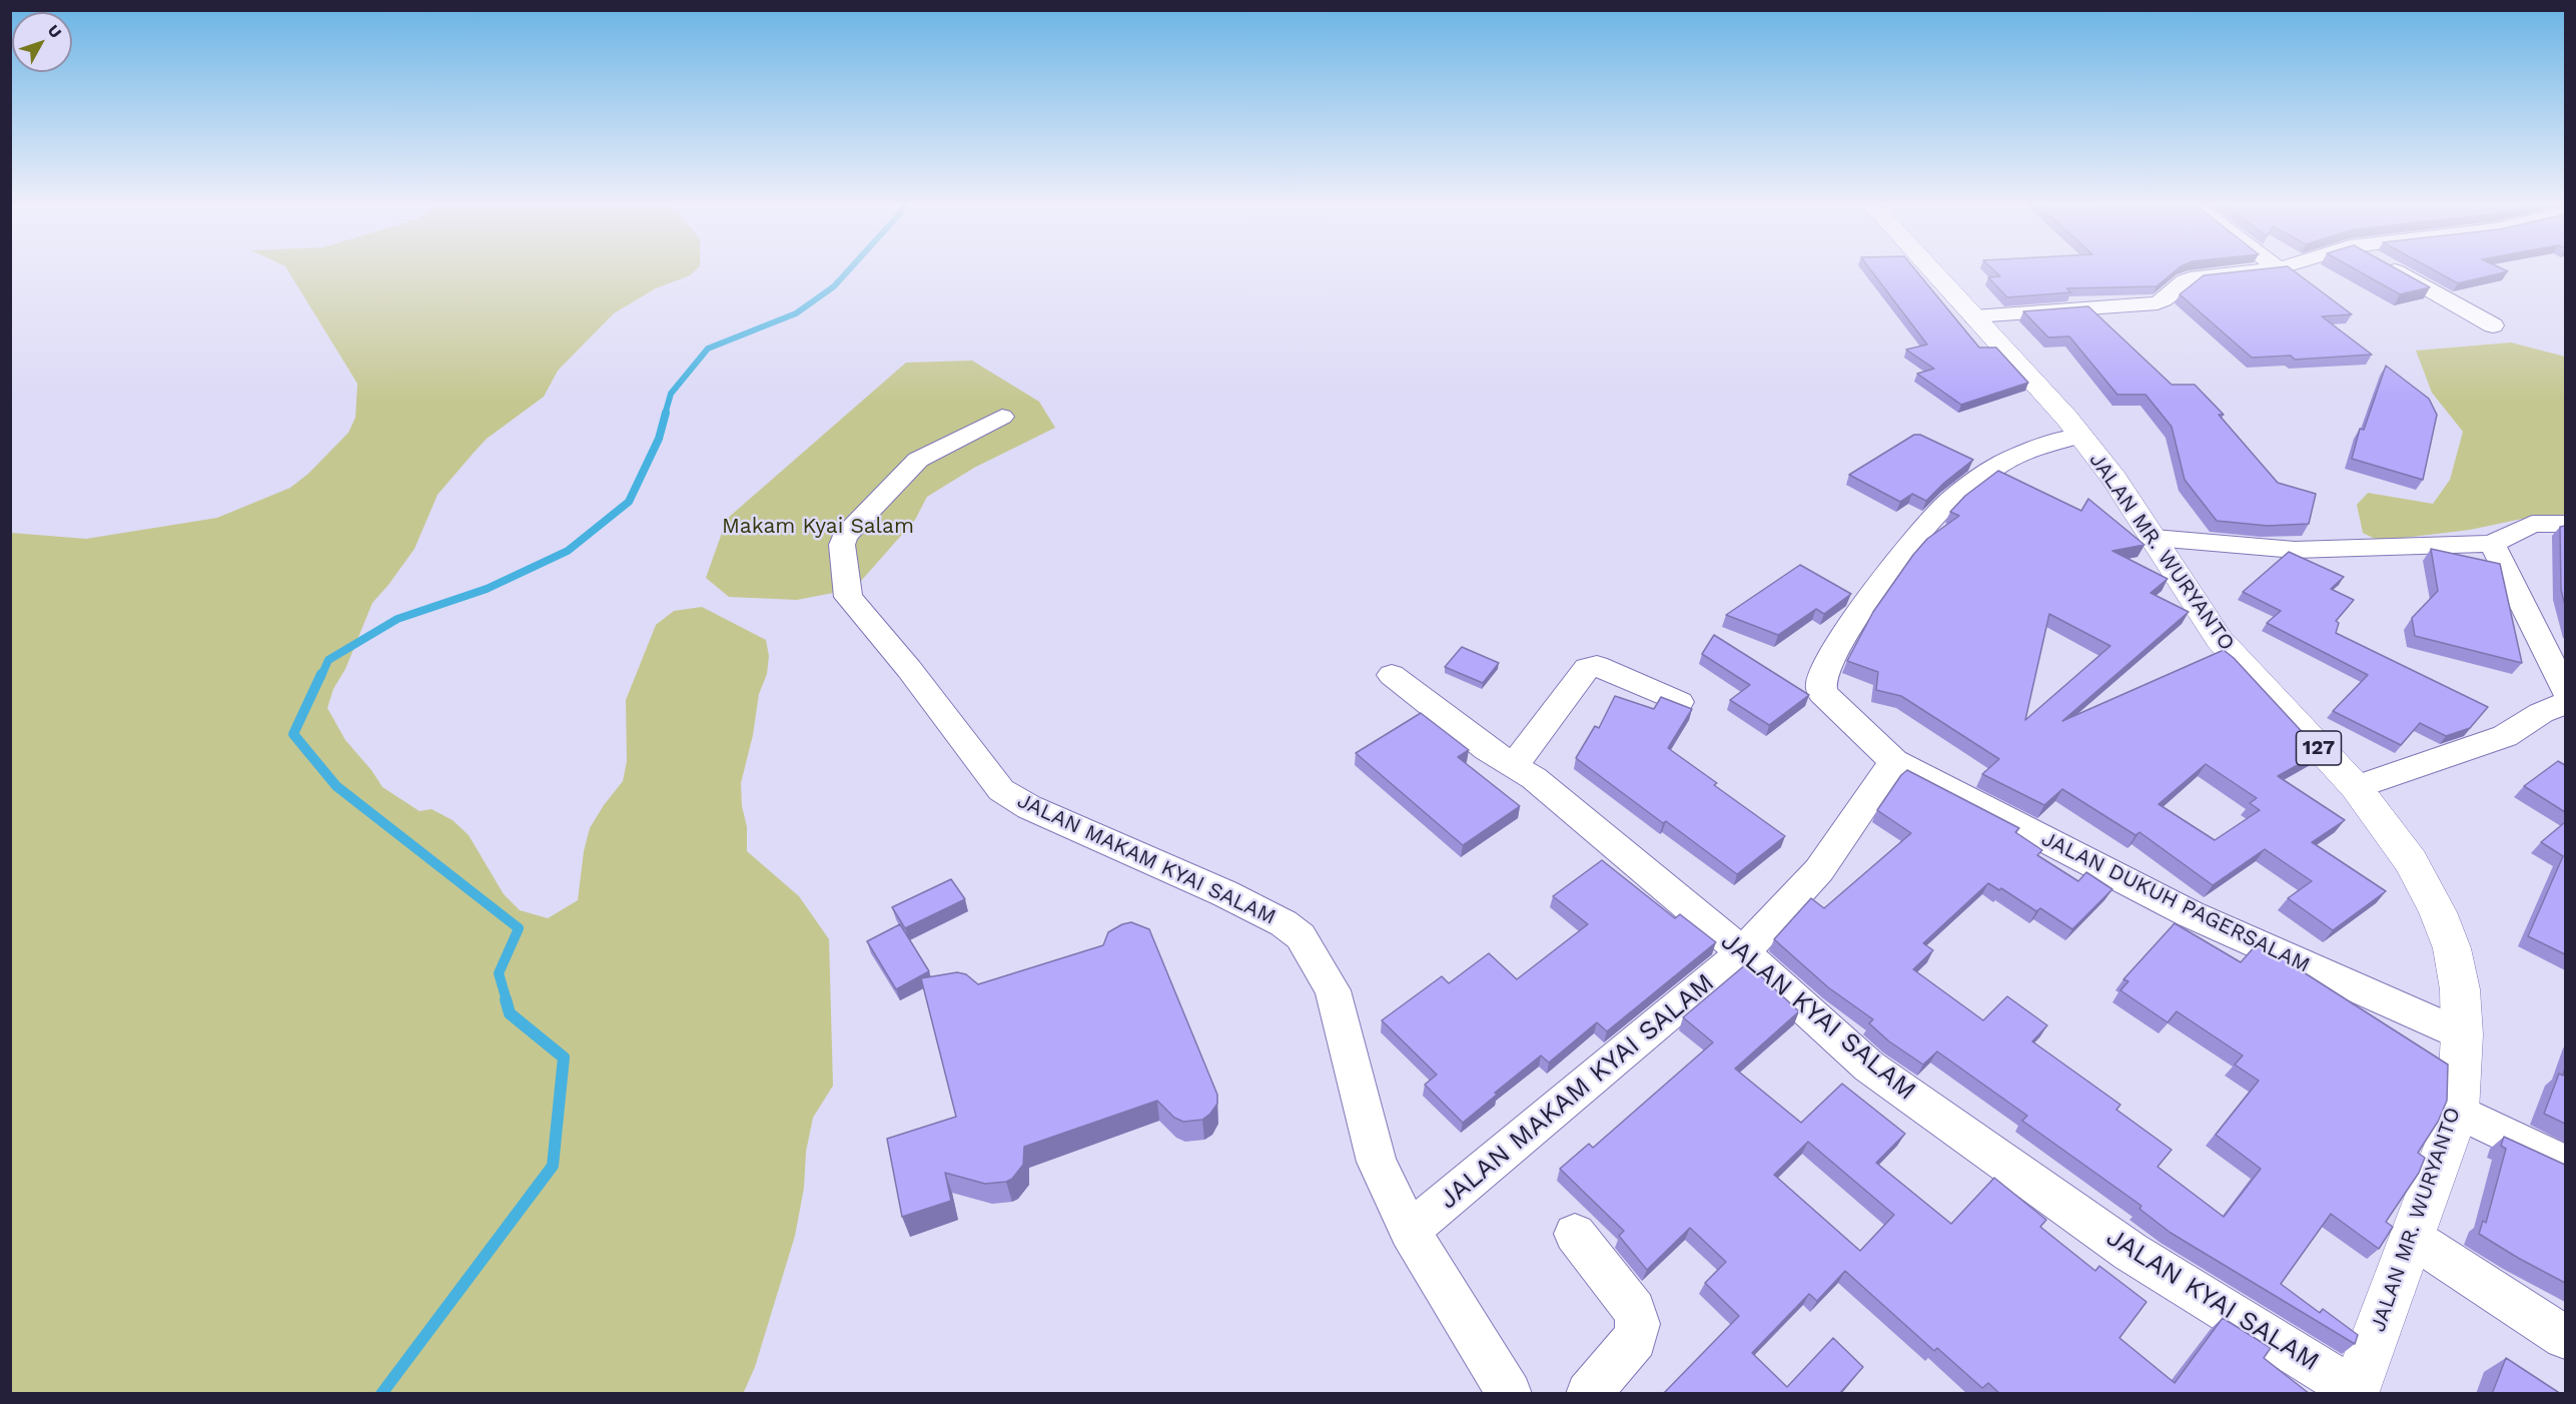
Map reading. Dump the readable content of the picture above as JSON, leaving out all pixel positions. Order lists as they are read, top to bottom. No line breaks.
{"streets":{"main road":["JALAN MR. WURYANTO","127"],"street":["JALAN MAKAM KYAI SALAM","JALAN DUKUH PAGERSALAM","JALAN KYAI SALAM"]},"crossings":[["JALAN MR. WURYANTO","JALAN DUKUH PAGERSALAM"],["JALAN MR. WURYANTO","JALAN KYAI SALAM"],["JALAN MAKAM KYAI SALAM","JALAN KYAI SALAM"]],"parks":["Makam Kyai Salam"],"north":"top right"}
